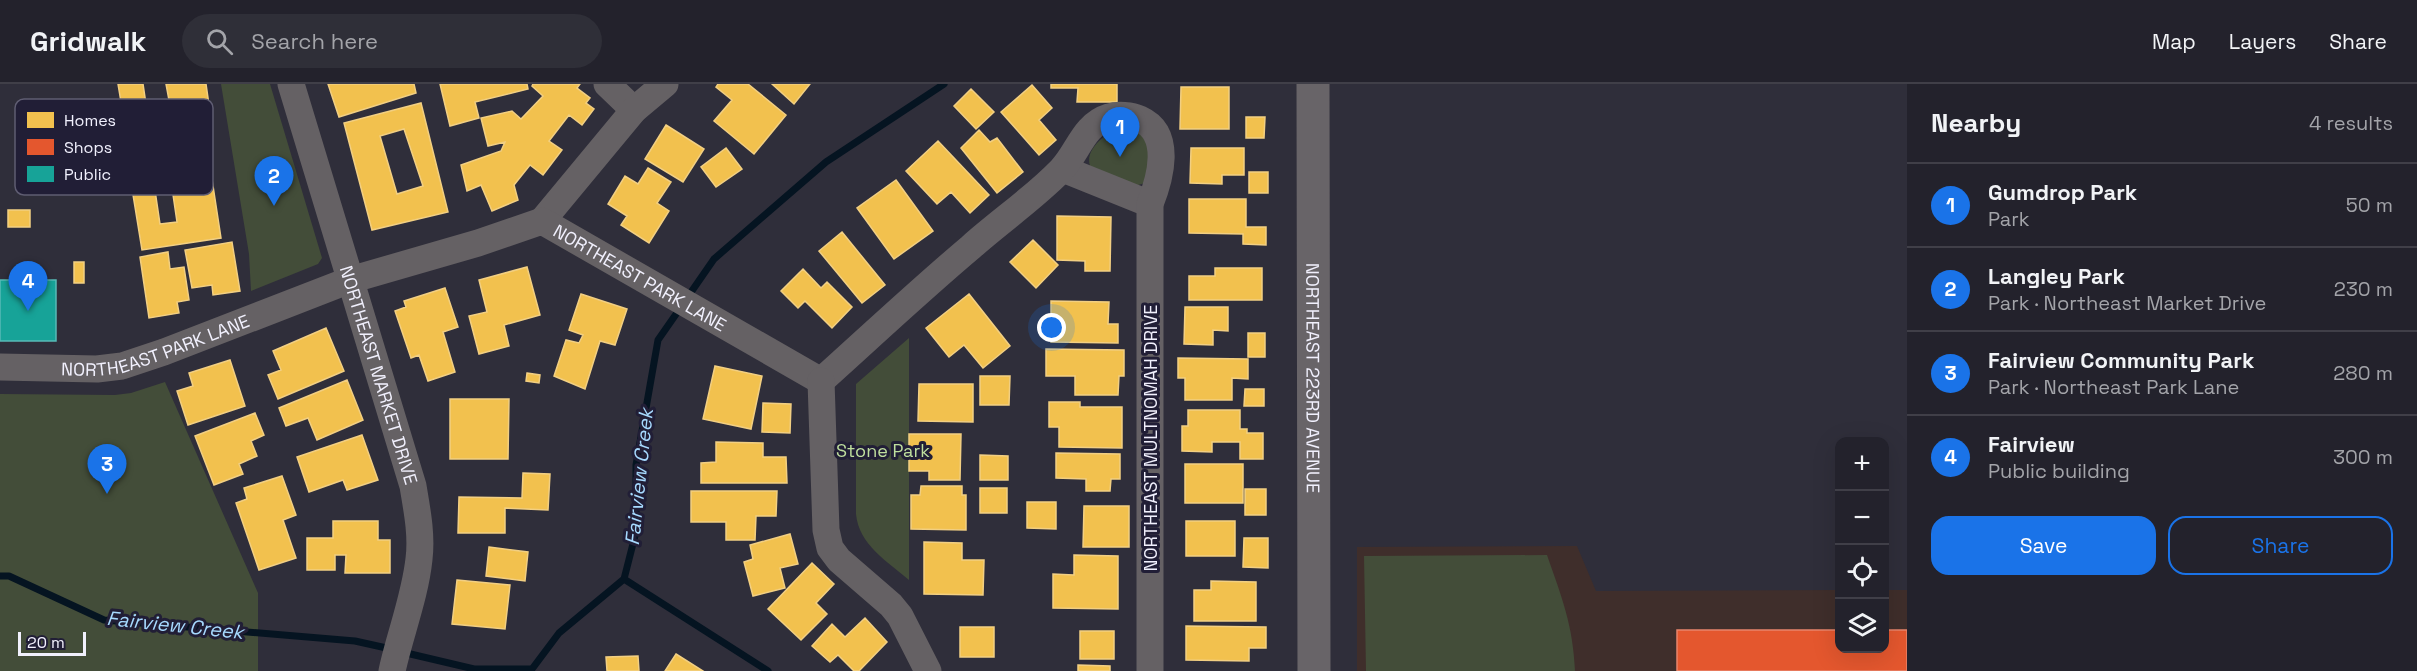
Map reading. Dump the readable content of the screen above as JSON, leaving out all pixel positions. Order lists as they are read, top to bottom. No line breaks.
{"streets":{"main road":["NORTHEAST 223RD AVENUE"],"street":["NORTHEAST PARK LANE","NORTHEAST MARKET DRIVE","NORTHEAST MULTNOMAH DRIVE"]},"crossings":[["NORTHEAST PARK LANE","NORTHEAST MARKET DRIVE"],["NORTHEAST PARK LANE","NORTHEAST MULTNOMAH DRIVE"]],"water":["Fairview Creek"],"parks":["Stone Park"],"legend":["Homes","Shops","Public"],"scale_bar":"20 m","page":{"header":"Gridwalk","search":"Search here","nav":["Map","Layers","Share"],"heading":["Nearby","4 results"],"pins":["1","2","4","3"],"list":[{"mark":"1","name":"Gumdrop Park","note":"Park","value":"50 m"},{"mark":"2","name":"Langley Park","note":"Park · Northeast Market Drive","value":"230 m"},{"mark":"3","name":"Fairview Community Park","note":"Park · Northeast Park Lane","value":"280 m"},{"mark":"4","name":"Fairview","note":"Public building","value":"300 m"}],"map_buttons":["+","−"],"buttons":["Save","Share"],"scale":"20 m"}}
